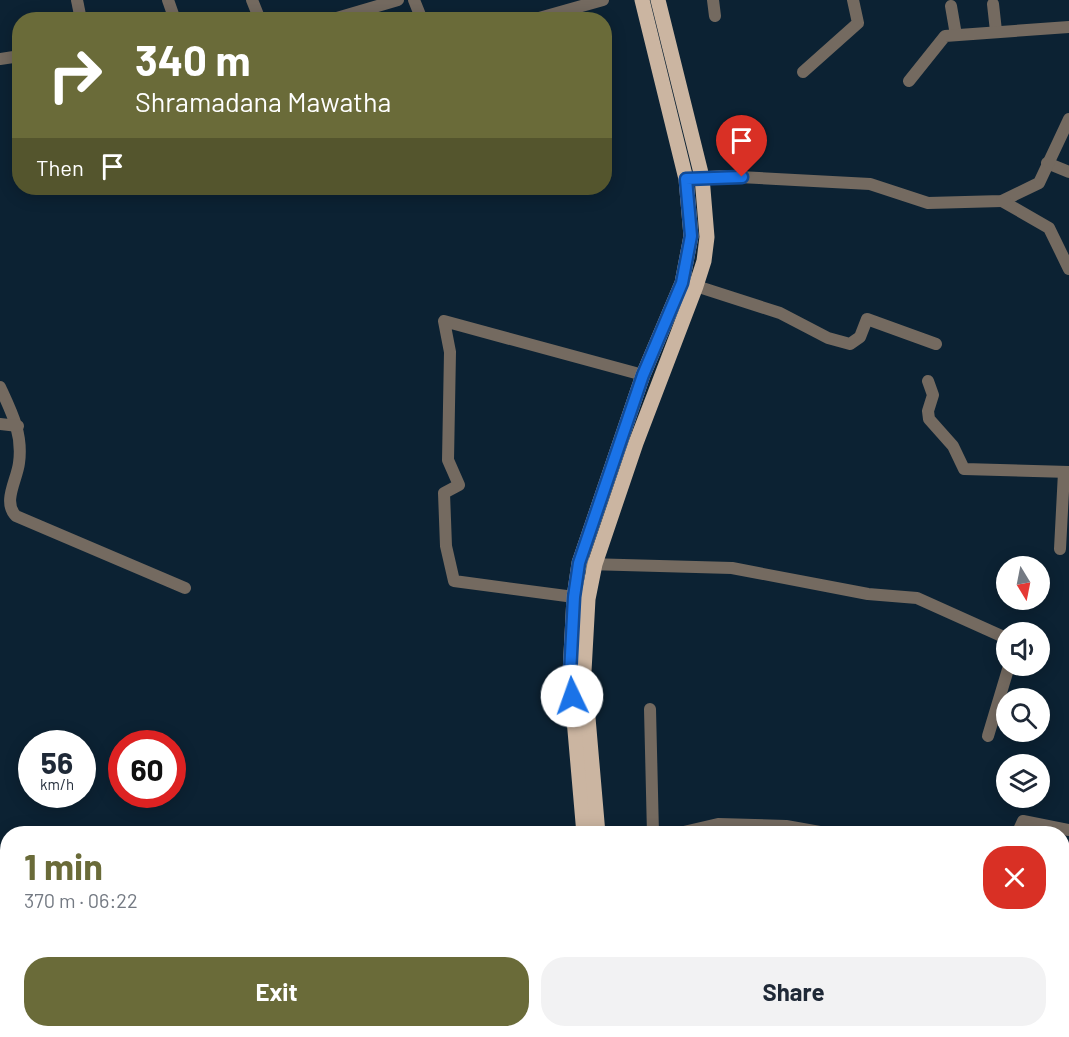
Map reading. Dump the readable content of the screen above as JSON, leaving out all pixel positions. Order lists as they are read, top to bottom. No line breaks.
{"north":"bottom","page":{"turn":["340 m","Shramadana Mawatha"],"then":"Then","speed":"56 km/h","limit":"60","heading":["1 min","370 m · 06:22"],"buttons":["Exit","Share"]}}
